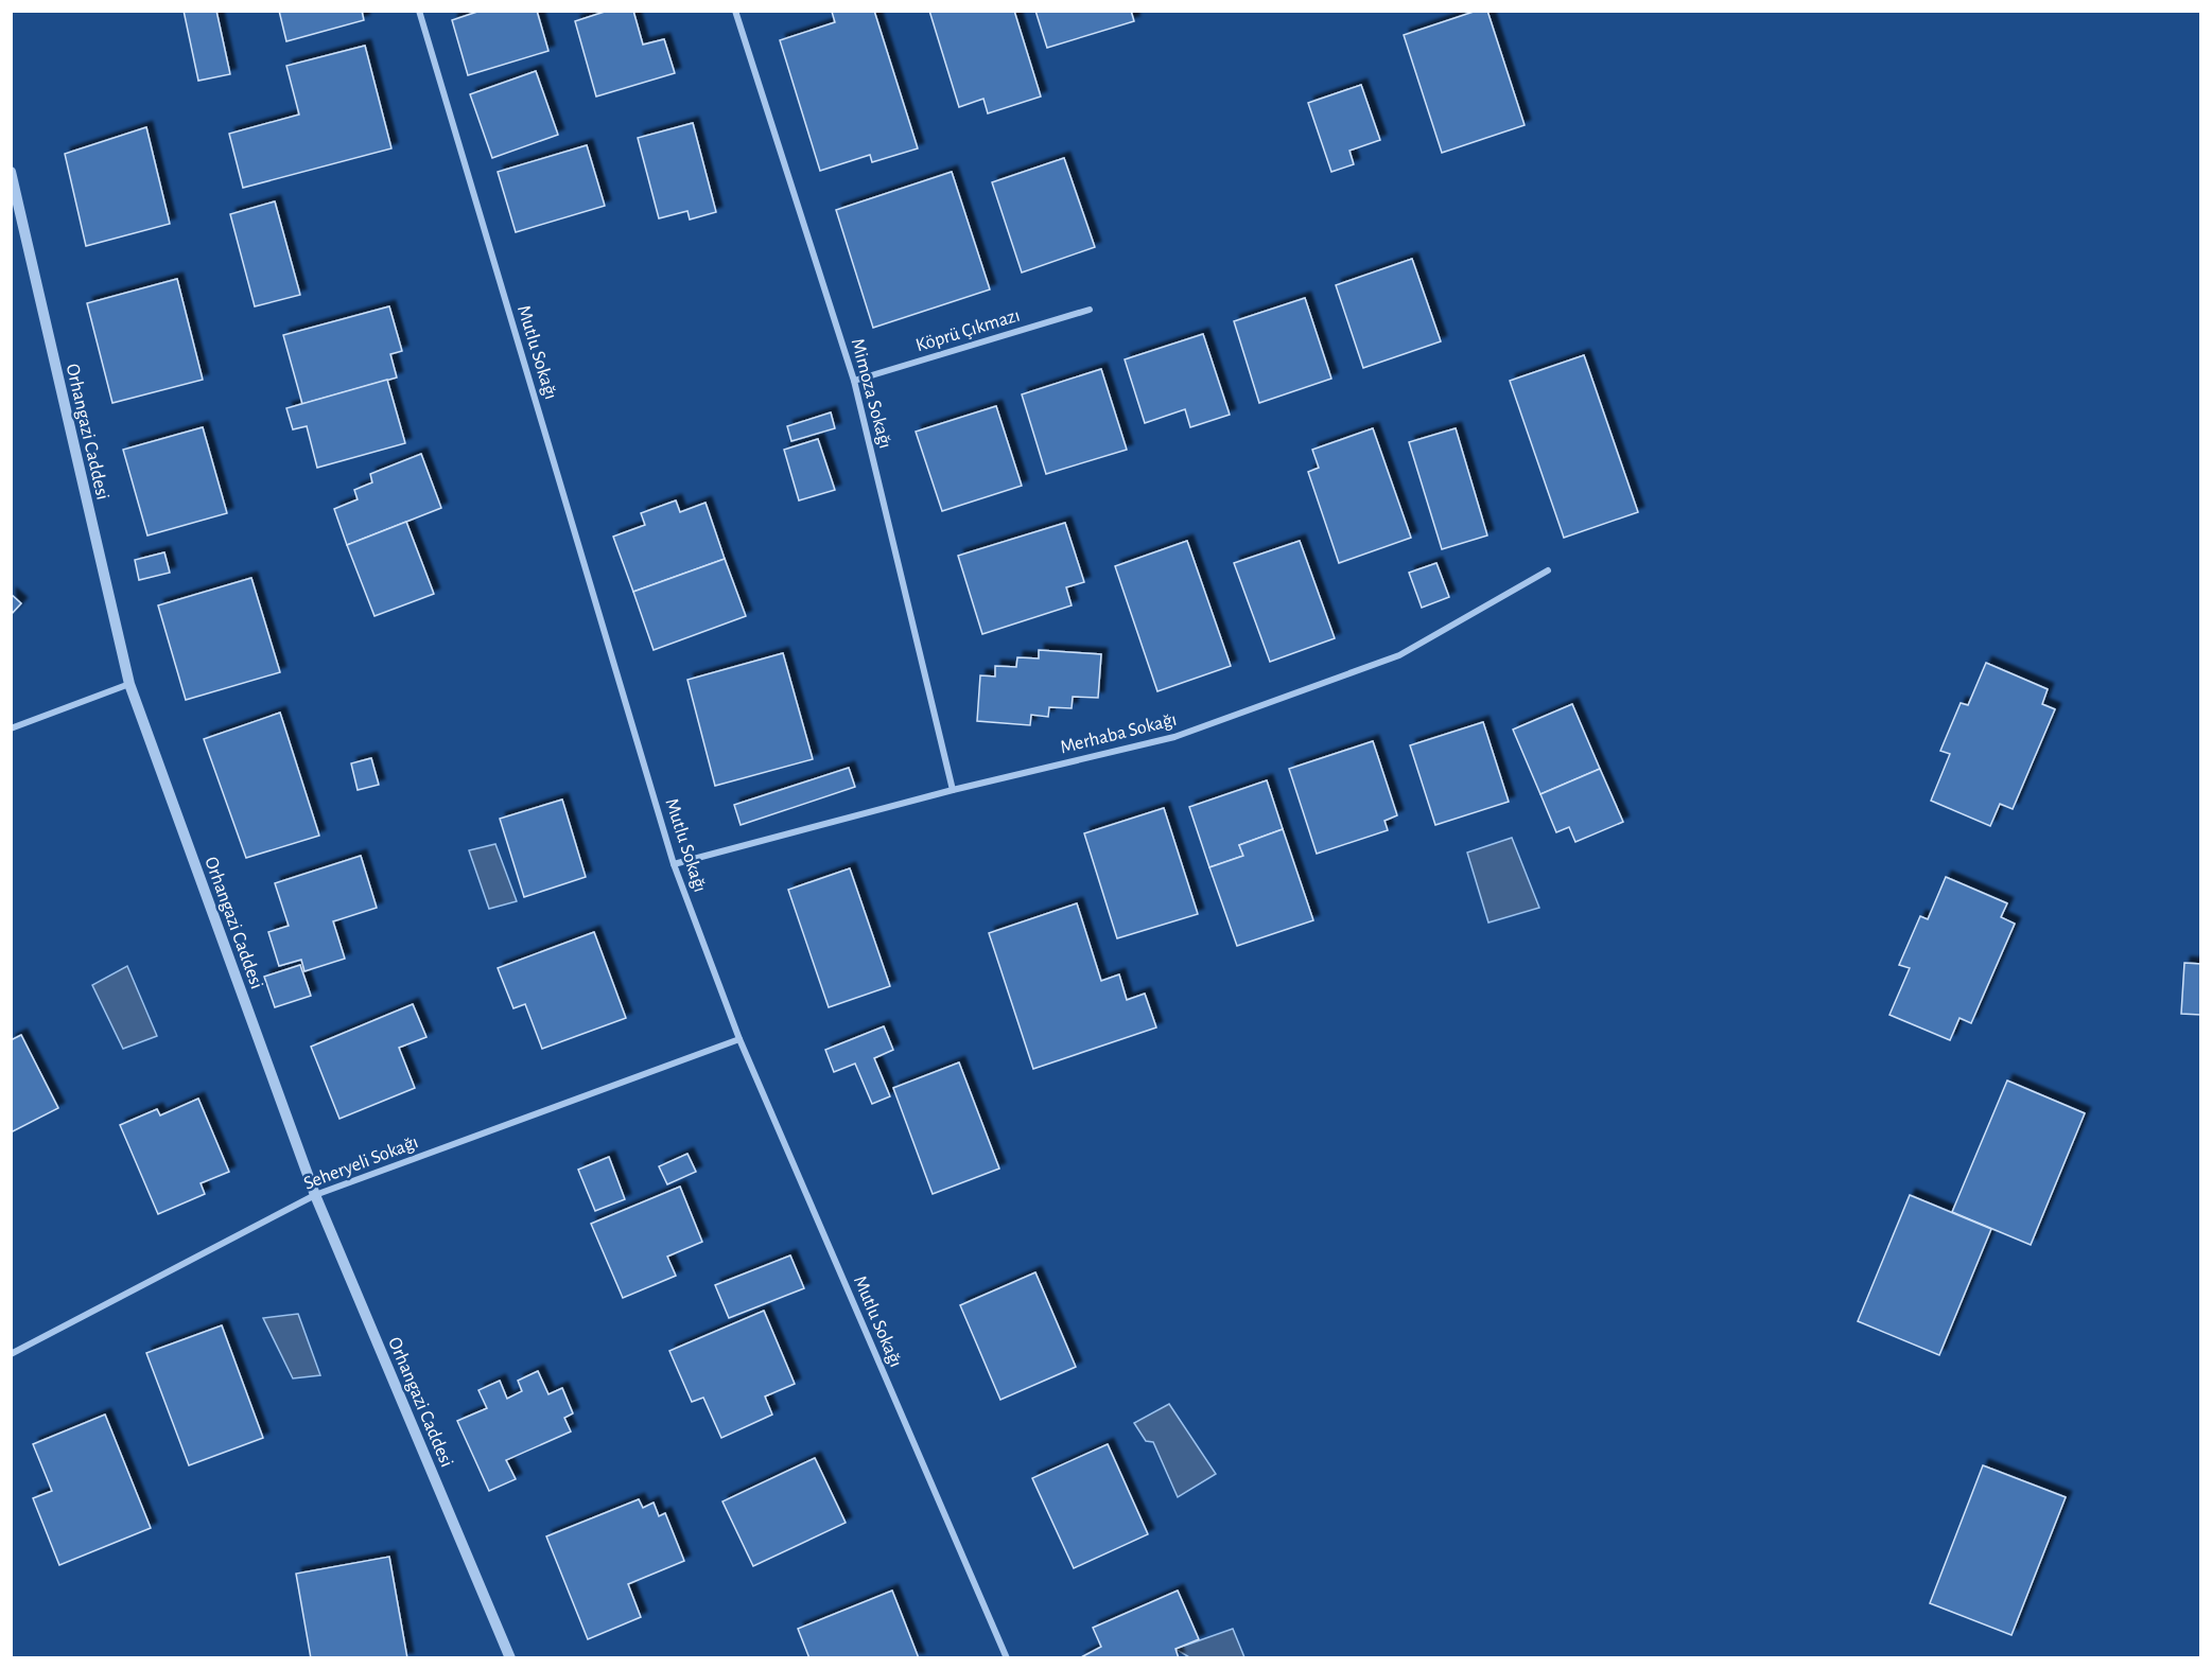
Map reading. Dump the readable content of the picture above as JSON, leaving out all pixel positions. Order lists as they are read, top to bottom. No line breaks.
{"streets":{"street":["Köprü Çıkmazı","Mutlu Sokağı","Mimoza Sokağı","Orhangazi Caddesi","Merhaba Sokağı","Seheryeli Sokağı"]},"crossings":[["Köprü Çıkmazı","Mimoza Sokağı"],["Mutlu Sokağı","Merhaba Sokağı"],["Mutlu Sokağı","Seheryeli Sokağı"],["Mimoza Sokağı","Merhaba Sokağı"],["Orhangazi Caddesi","Seheryeli Sokağı"]]}
